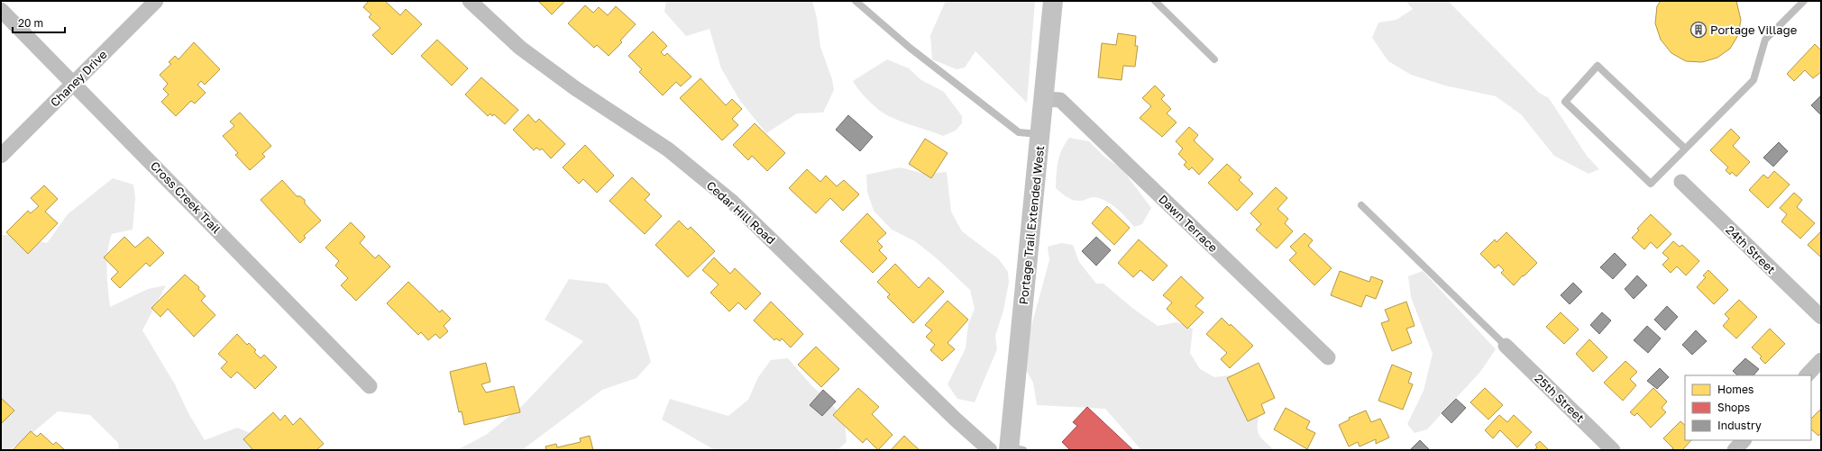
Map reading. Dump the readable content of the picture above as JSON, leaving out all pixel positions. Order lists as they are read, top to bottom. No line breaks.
{"streets":{"main road":["Portage Trail Extended West"],"street":["Chaney Drive","Cross Creek Trail","Cedar Hill Road","Dawn Terrace","24th Street","25th Street"]},"crossings":[["Chaney Drive","Cross Creek Trail"],["Dawn Terrace","Portage Trail Extended West"]],"places":{"building":["Portage Village"]},"legend":["Homes","Shops","Industry"],"scale_bar":"20 m"}
